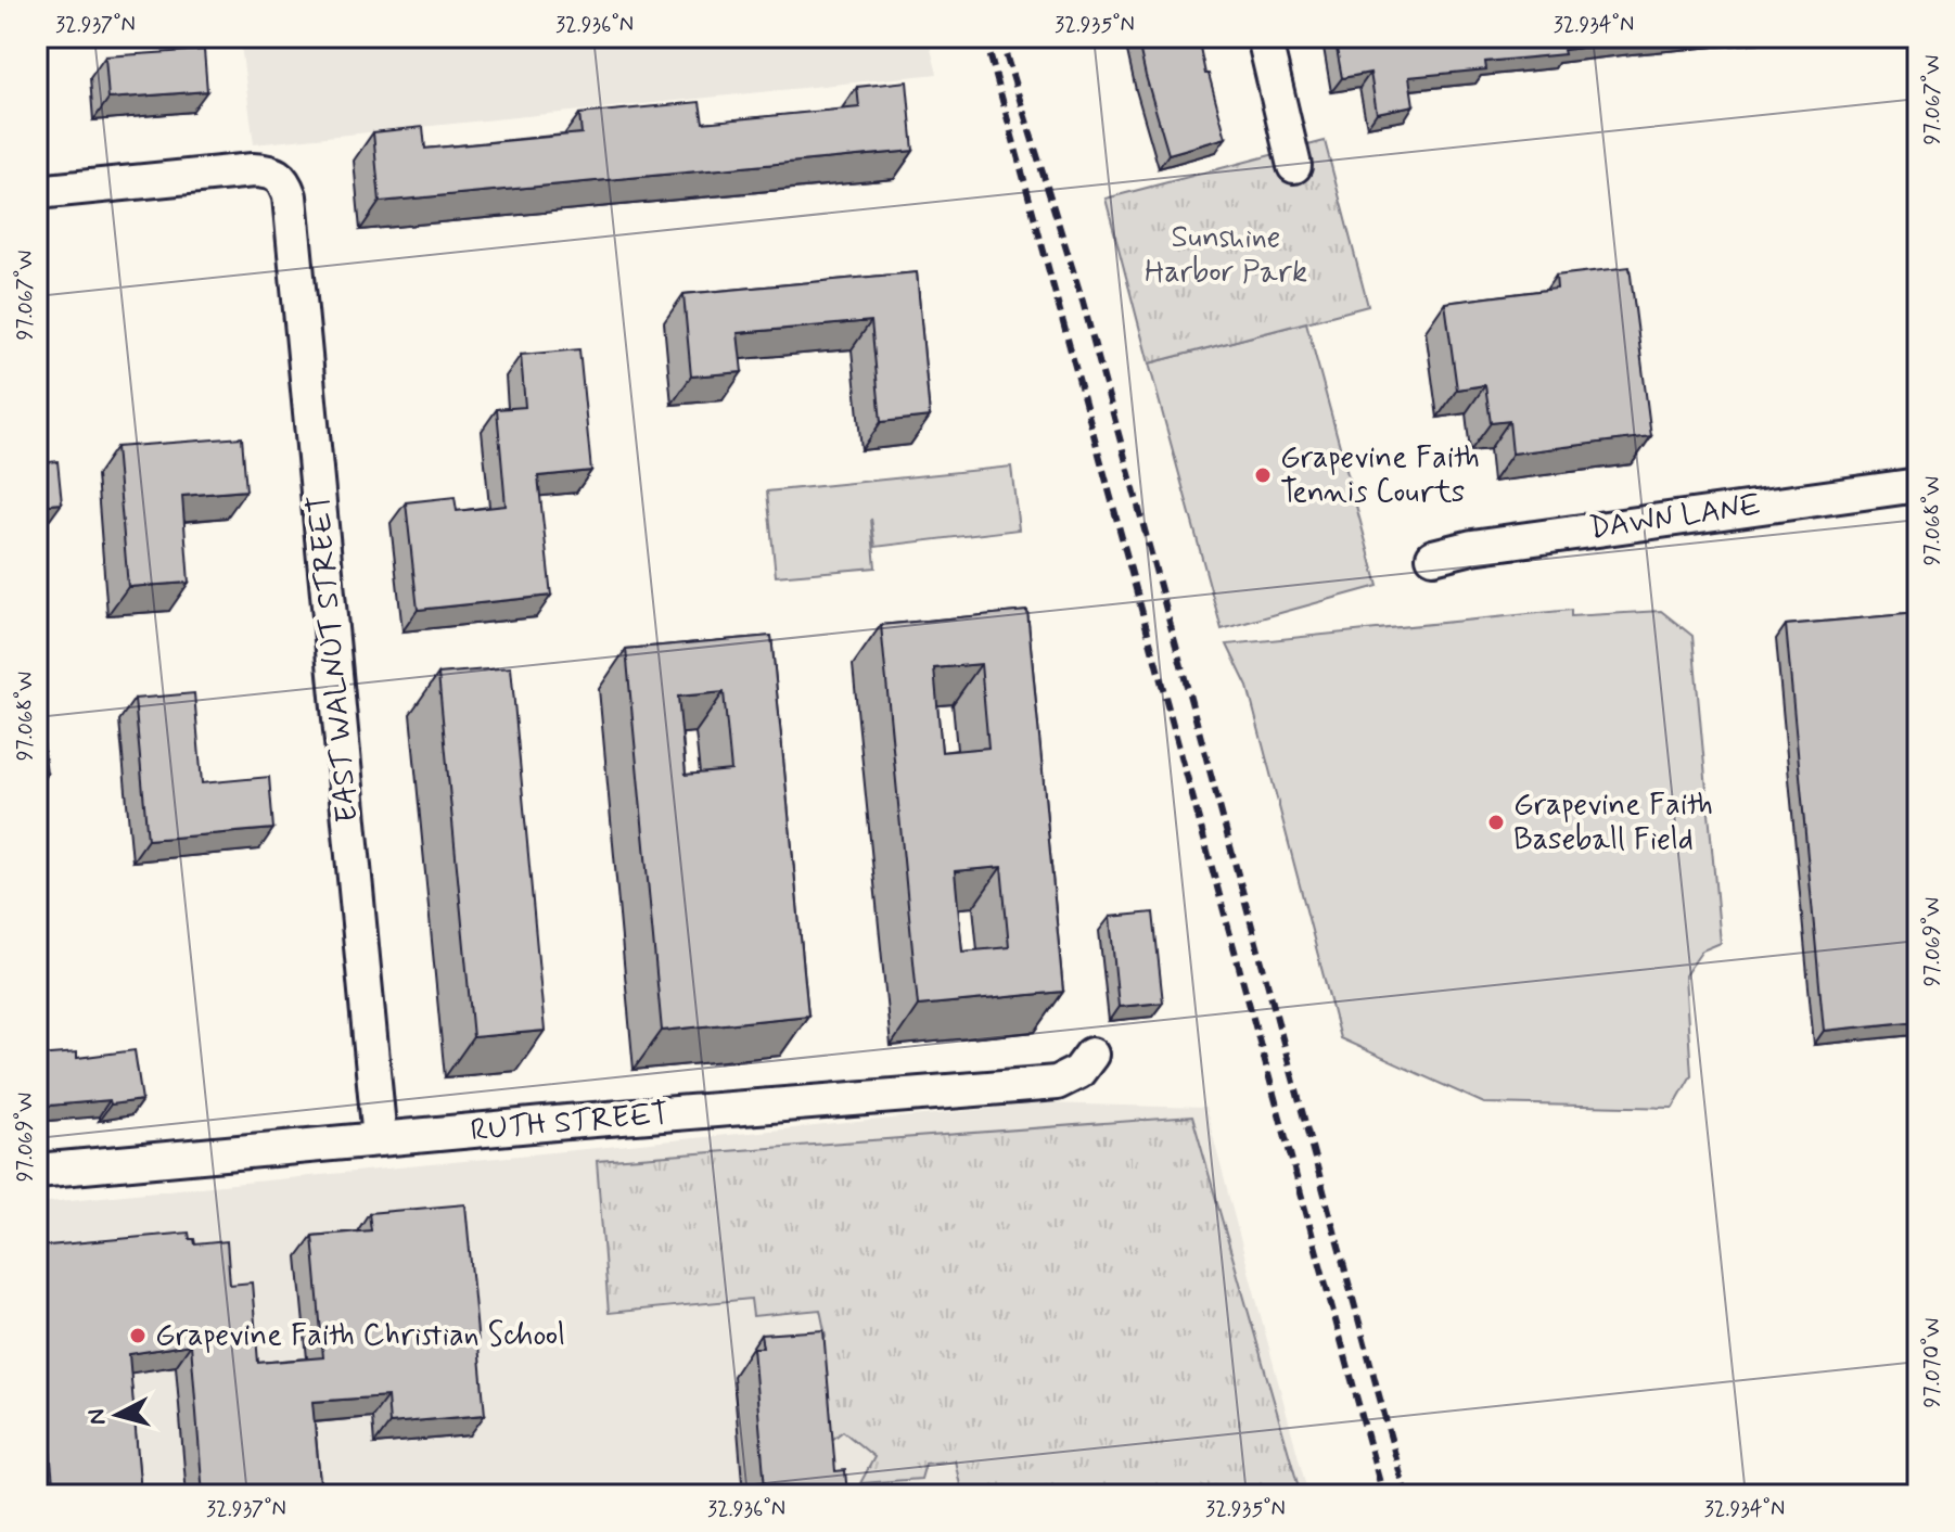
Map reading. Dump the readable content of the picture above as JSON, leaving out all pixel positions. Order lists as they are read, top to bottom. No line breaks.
{"streets":{"street":["DAWN LANE","EAST WALNUT STREET","RUTH STREET"]},"crossings":[["EAST WALNUT STREET","RUTH STREET"]],"parks":["Sunshine Harbor Park"],"places":["Grapevine Faith Tennis Courts","Grapevine Faith Baseball Field","Grapevine Faith Christian School"],"north":"left","coordinates":["32.937°N","32.936°N","32.935°N","32.934°N","97.067°W","97.068°W","97.069°W","97.070°W"]}
